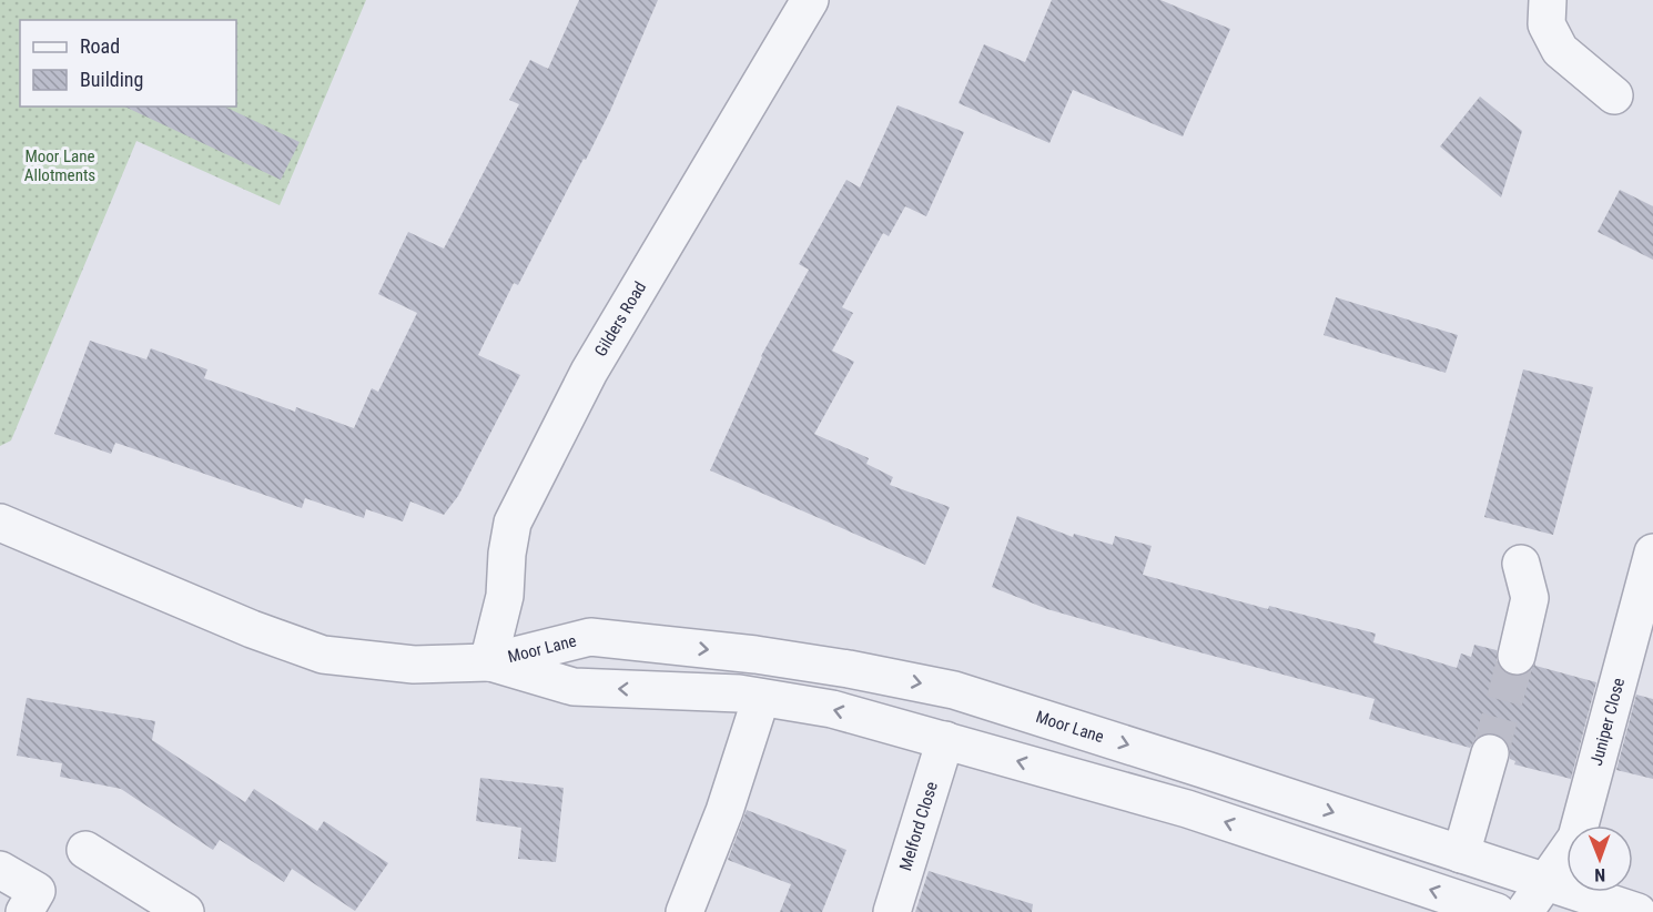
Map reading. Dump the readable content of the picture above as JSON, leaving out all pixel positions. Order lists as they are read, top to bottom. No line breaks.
{"streets":{"street":["Gilders Road","Moor Lane","Juniper Close","Melford Close"]},"crossings":[["Gilders Road","Moor Lane"],["Moor Lane","Juniper Close"],["Moor Lane","Melford Close"]],"parks":["Moor Lane Allotments"],"legend":["Road","Building"],"north":"bottom"}
